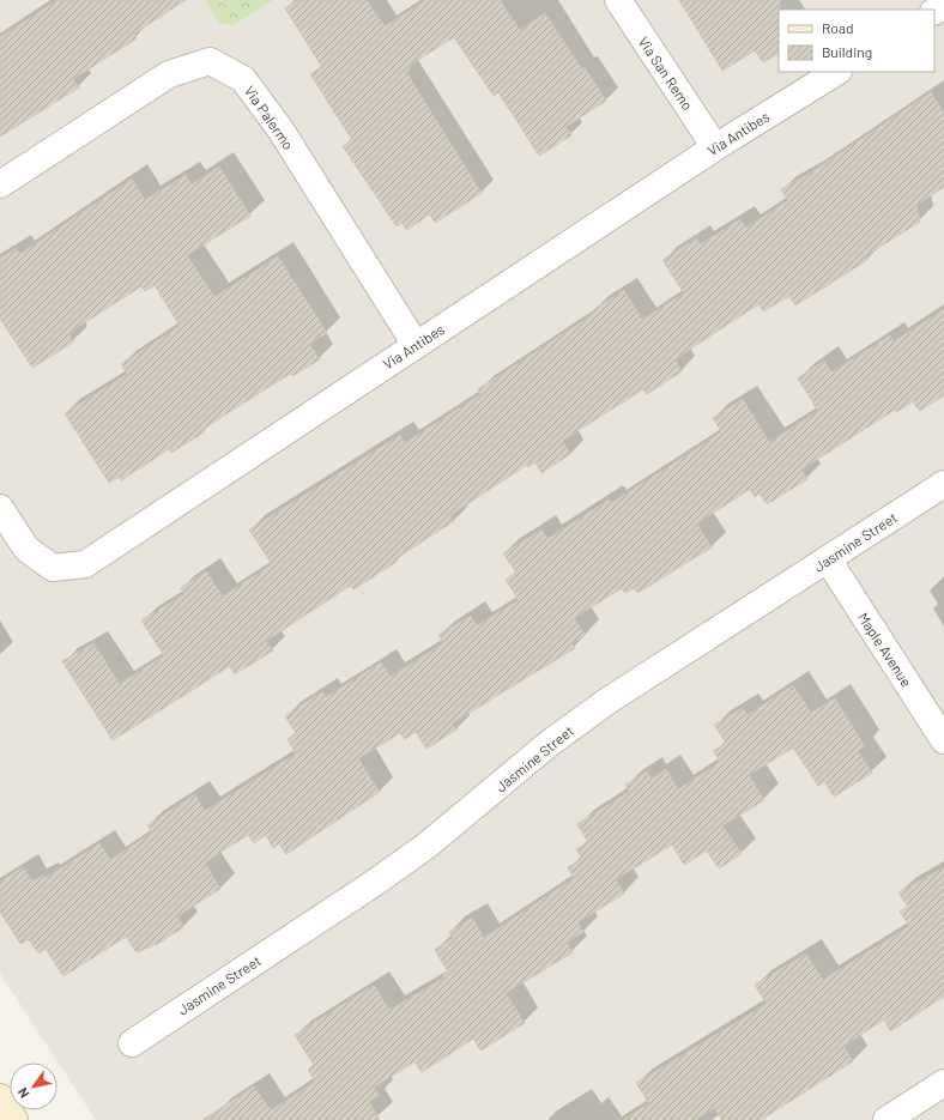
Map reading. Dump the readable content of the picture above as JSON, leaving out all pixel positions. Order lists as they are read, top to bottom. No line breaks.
{"streets":{"street":["Via San Remo","Via Palermo","Via Antibes","Jasmine Street","Maple Avenue"]},"crossings":[["Via San Remo","Via Antibes"],["Via Palermo","Via Antibes"],["Jasmine Street","Maple Avenue"]],"legend":["Road","Building"],"north":"bottom left"}
